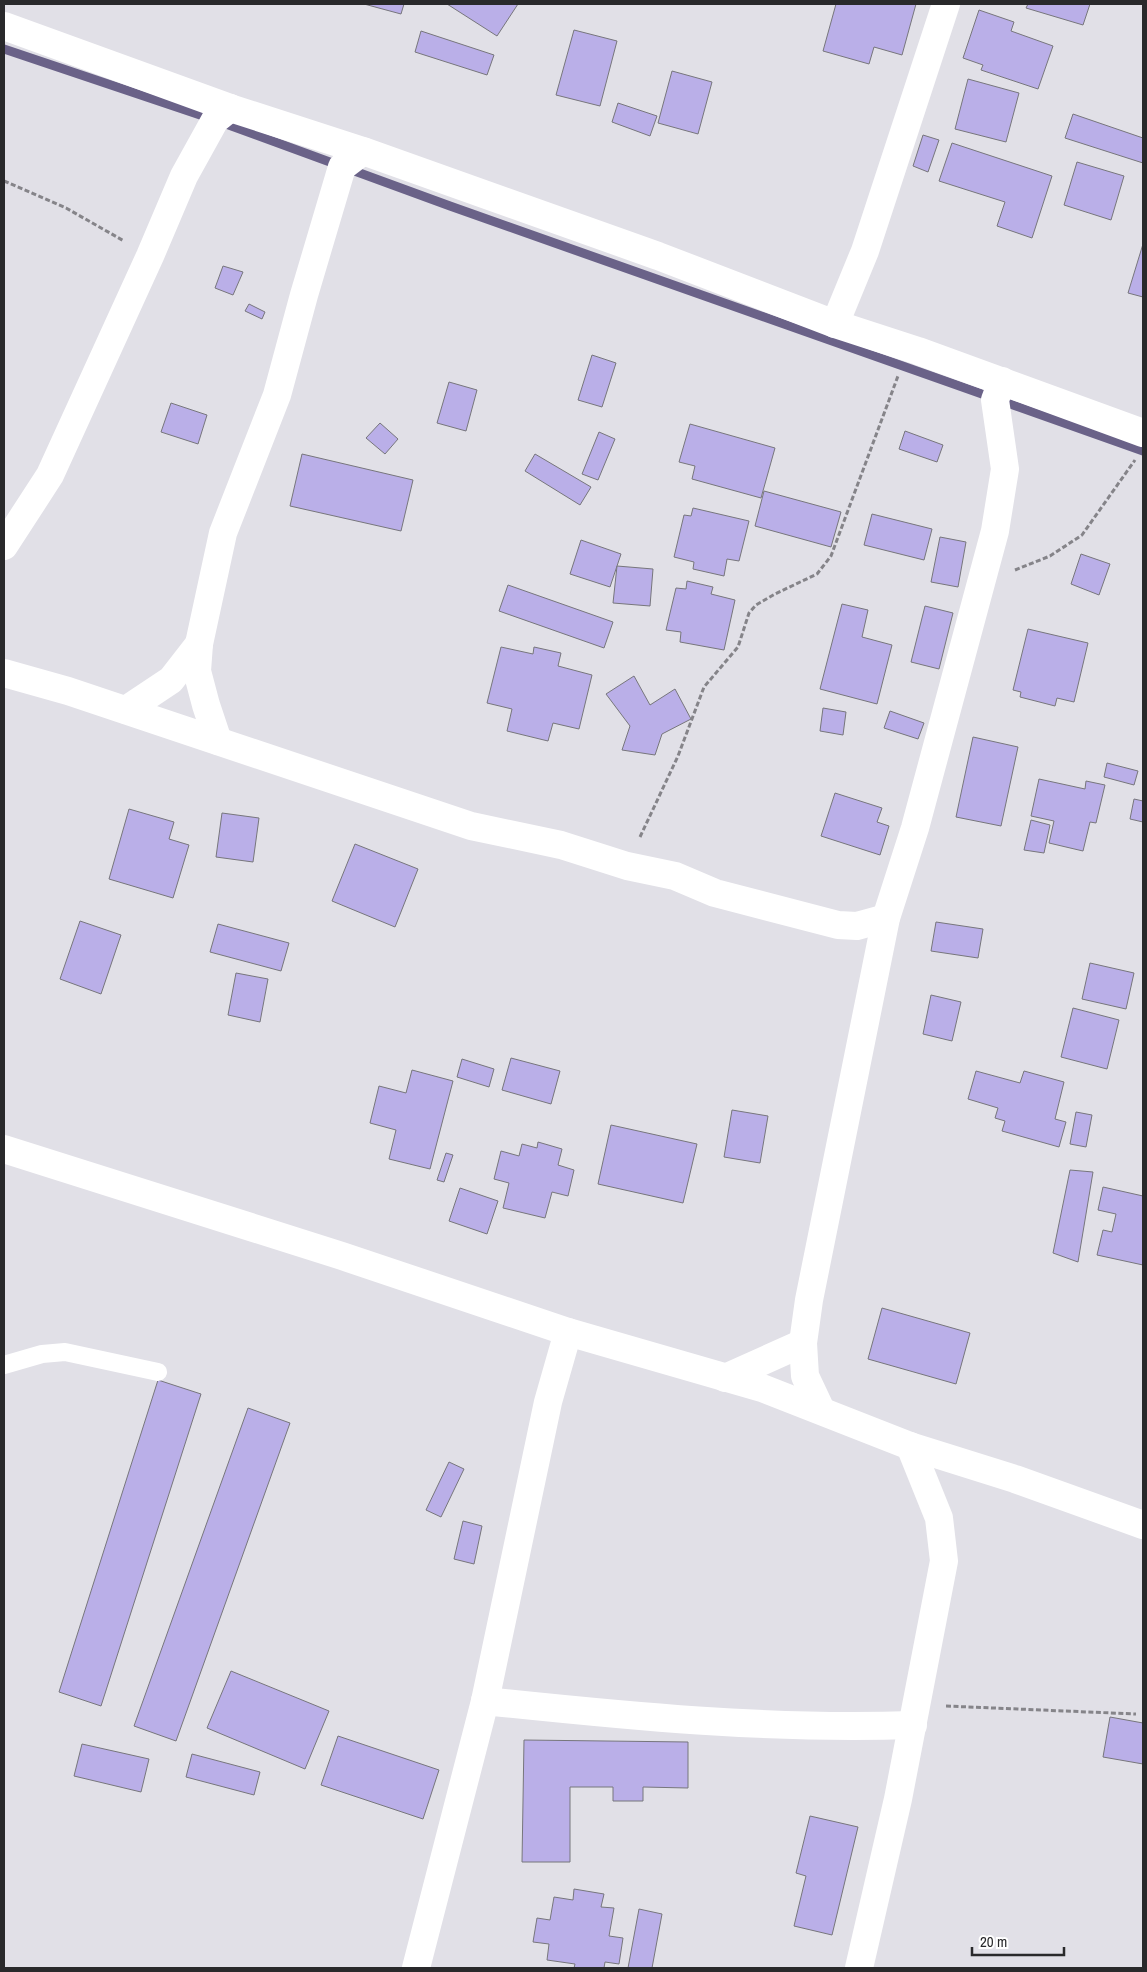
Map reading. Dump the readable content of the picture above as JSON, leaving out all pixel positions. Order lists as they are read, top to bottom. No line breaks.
{"scale_bar":"20 m"}
